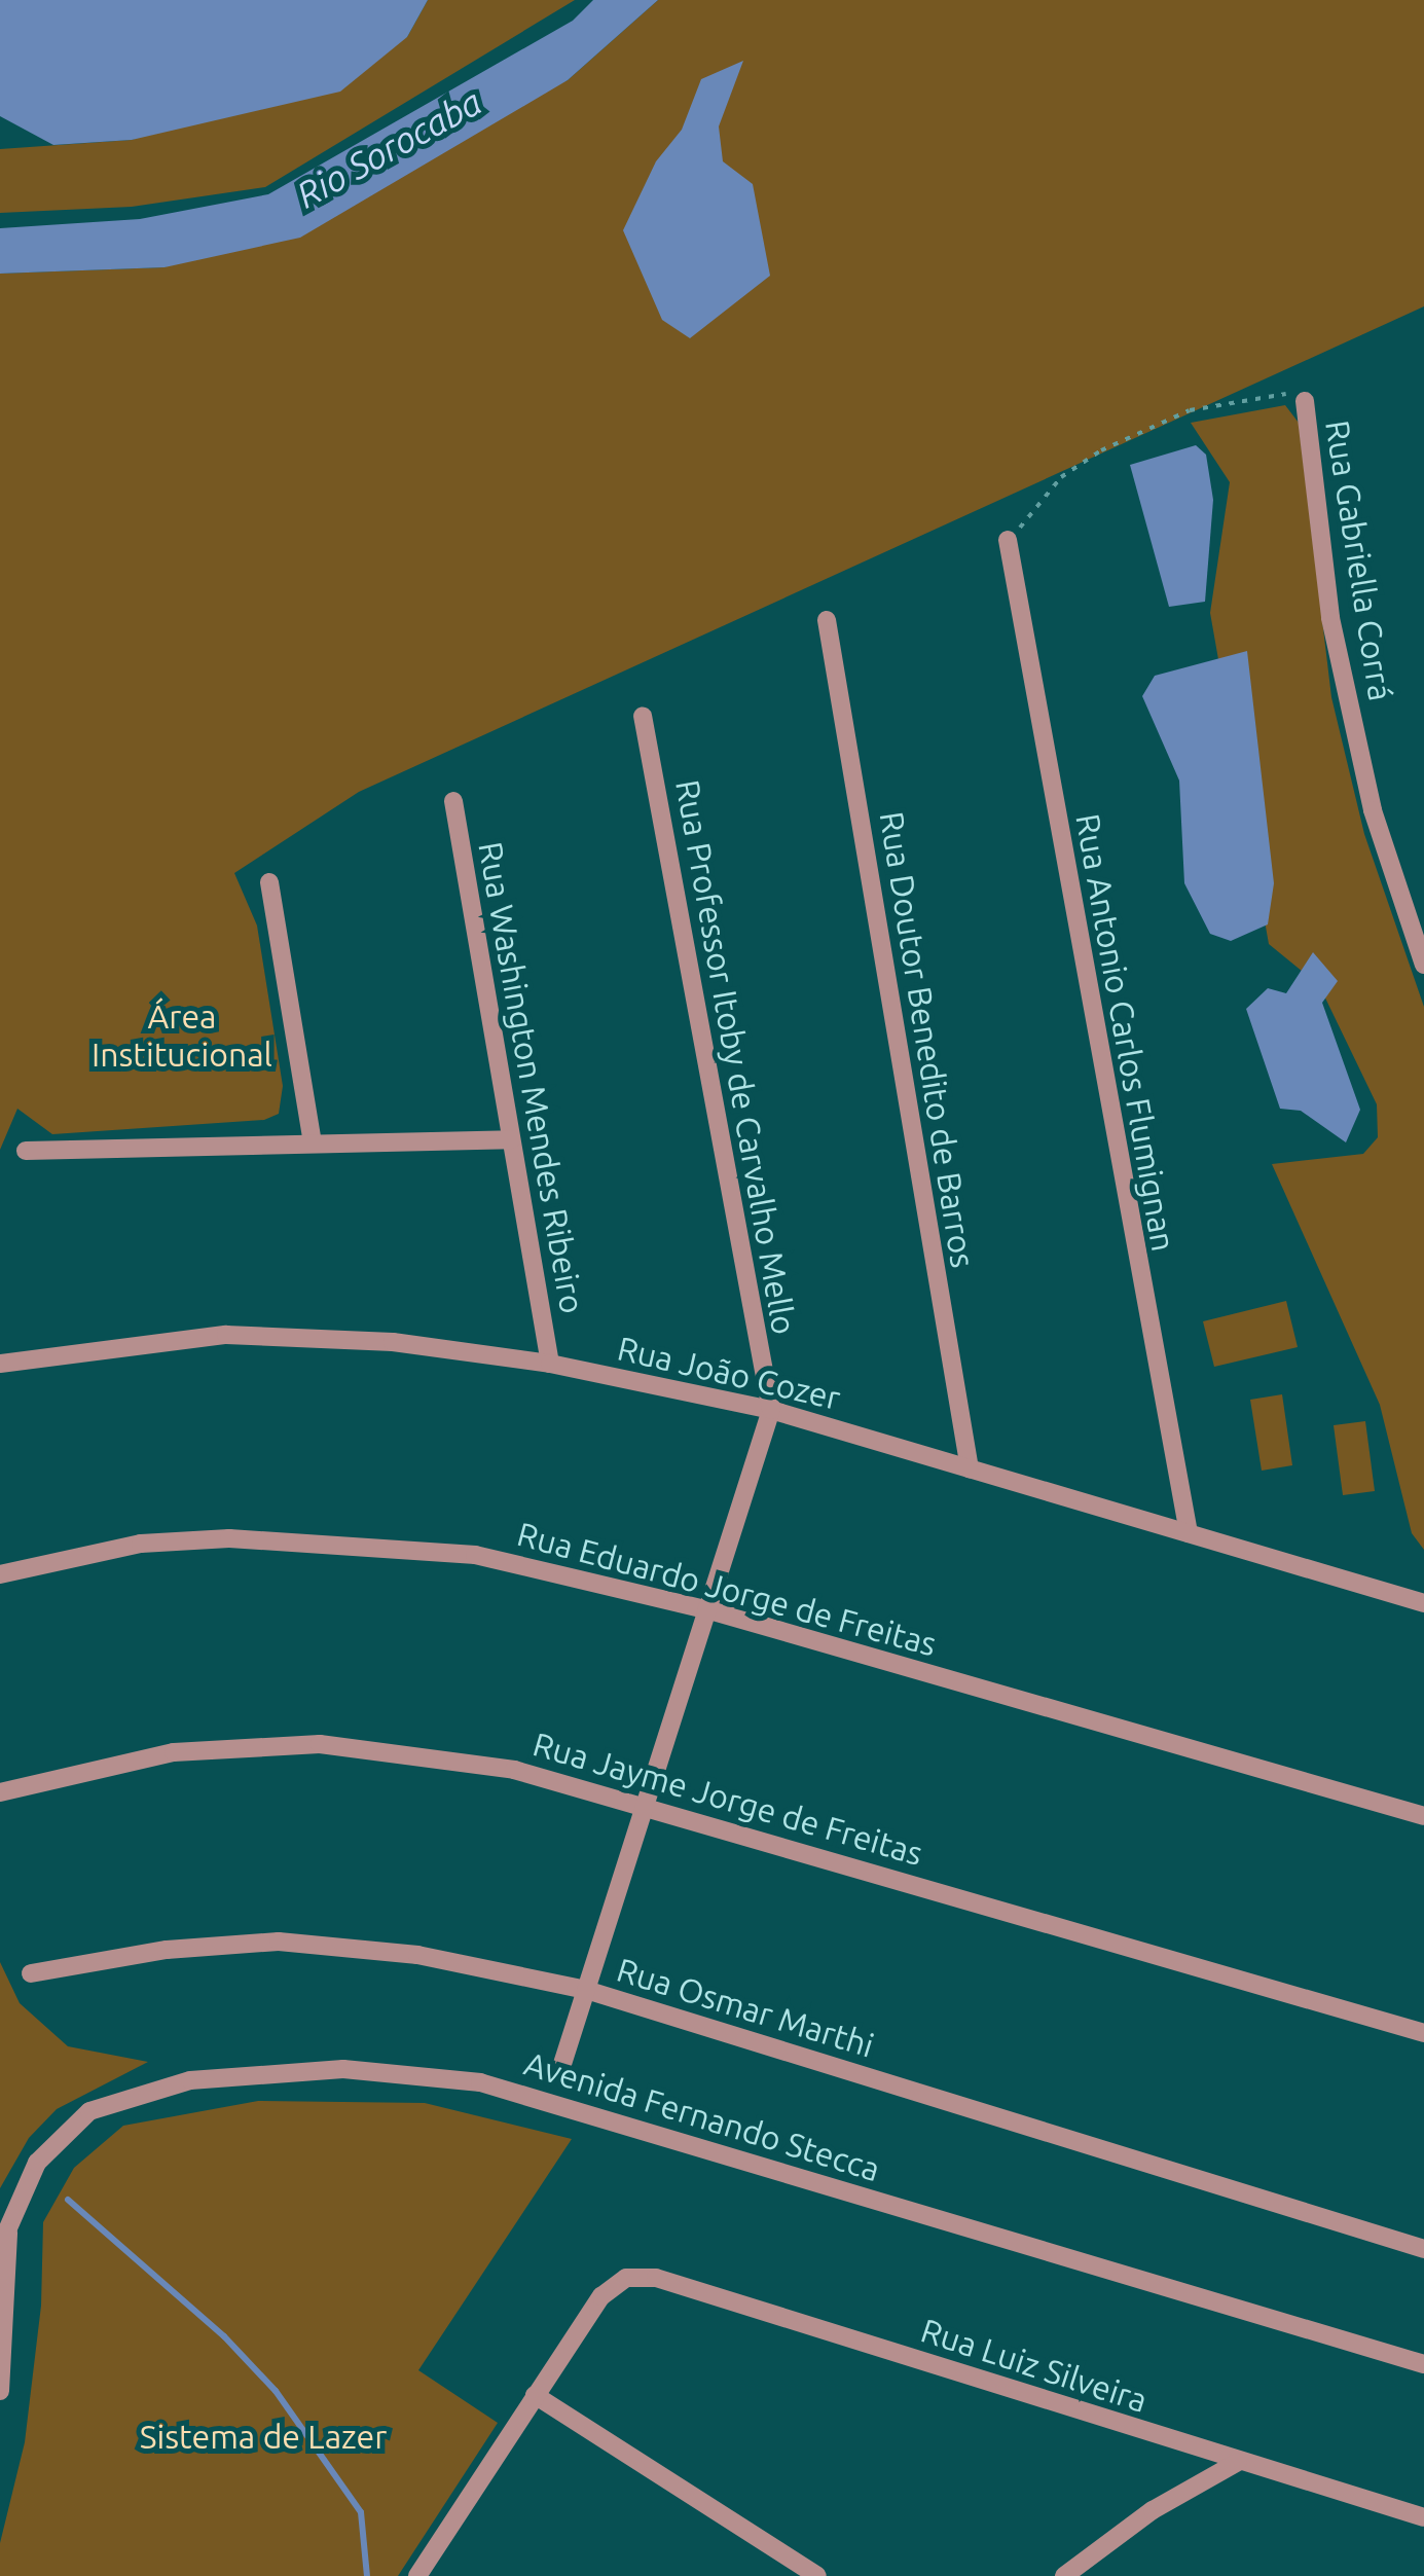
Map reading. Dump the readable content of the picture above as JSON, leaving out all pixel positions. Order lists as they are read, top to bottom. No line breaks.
{"streets":{"street":["Rua Gabriella Corrá","Rua Antonio Carlos Flumignan","Rua Doutor Benedito de Barros","Rua Professor Itoby de Carvalho Mello","Rua Washington Mendes Ribeiro","Rua João Cozer","Rua Eduardo Jorge de Freitas","Rua Jayme Jorge de Freitas","Rua Osmar Marthi","Avenida Fernando Stecca","Rua Luiz Silveira"]},"crossings":[["Rua Antonio Carlos Flumignan","Rua João Cozer"],["Rua Doutor Benedito de Barros","Rua João Cozer"],["Rua Professor Itoby de Carvalho Mello","Rua João Cozer"],["Rua Washington Mendes Ribeiro","Rua João Cozer"]],"water":["Rio Sorocaba"],"parks":["Área Institucional","Sistema de Lazer"]}
